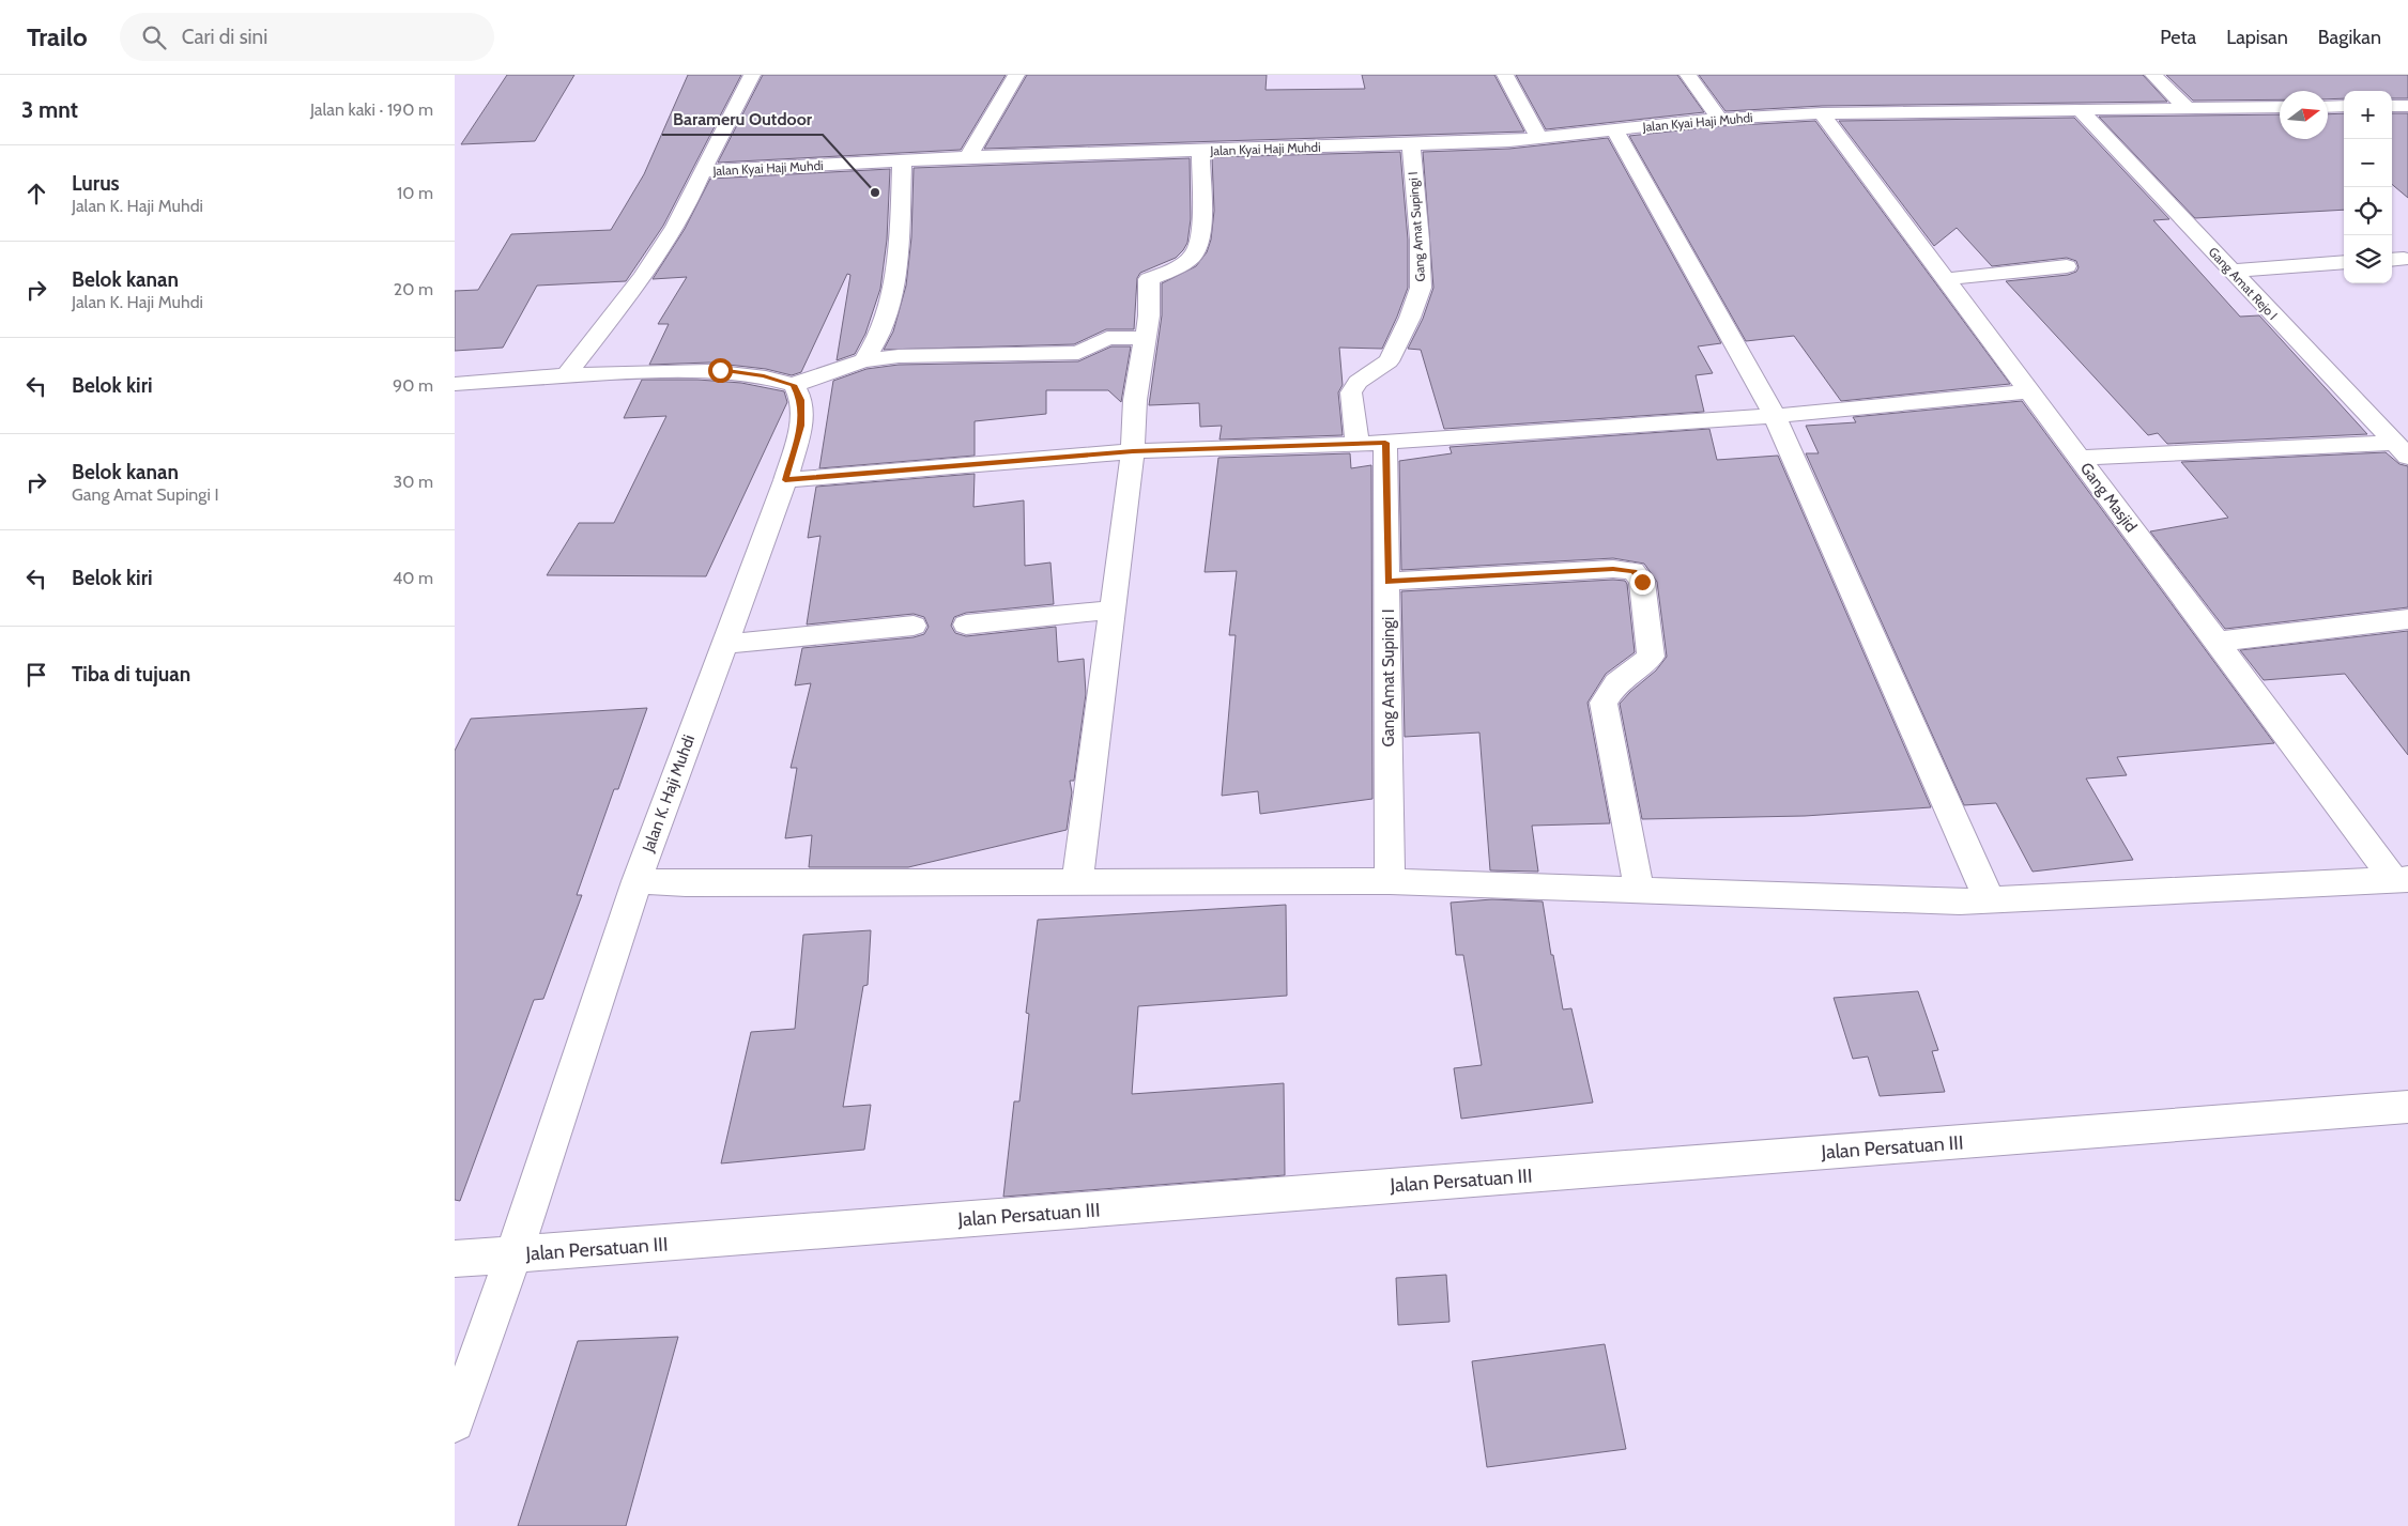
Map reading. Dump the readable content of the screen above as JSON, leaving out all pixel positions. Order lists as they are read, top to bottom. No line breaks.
{"streets":{"street":["Jalan Kyai Haji Muhdi","Gang Amat Supingi I","Gang Amat Rejo I","Gang Masjid","Jalan K. Haji Muhdi","Jalan Persatuan III"]},"crossings":[["Jalan Kyai Haji Muhdi","Gang Amat Supingi I"],["Jalan Kyai Haji Muhdi","Gang Amat Rejo I"],["Jalan Kyai Haji Muhdi","Gang Masjid"],["Jalan K. Haji Muhdi","Jalan Persatuan III"]],"places":["Barameru Outdoor"],"north":"right","page":{"header":"Trailo","search":"Cari di sini","nav":["Peta","Lapisan","Bagikan"],"heading":["3 mnt","Jalan kaki · 190 m"],"map_buttons":["+","−"],"list":[["Lurus","Jalan K. Haji Muhdi","10 m"],["Belok kanan","Jalan K. Haji Muhdi","20 m"],["Belok kiri","90 m"],["Belok kanan","Gang Amat Supingi I","30 m"],["Belok kiri","40 m"],"Tiba di tujuan"]}}
